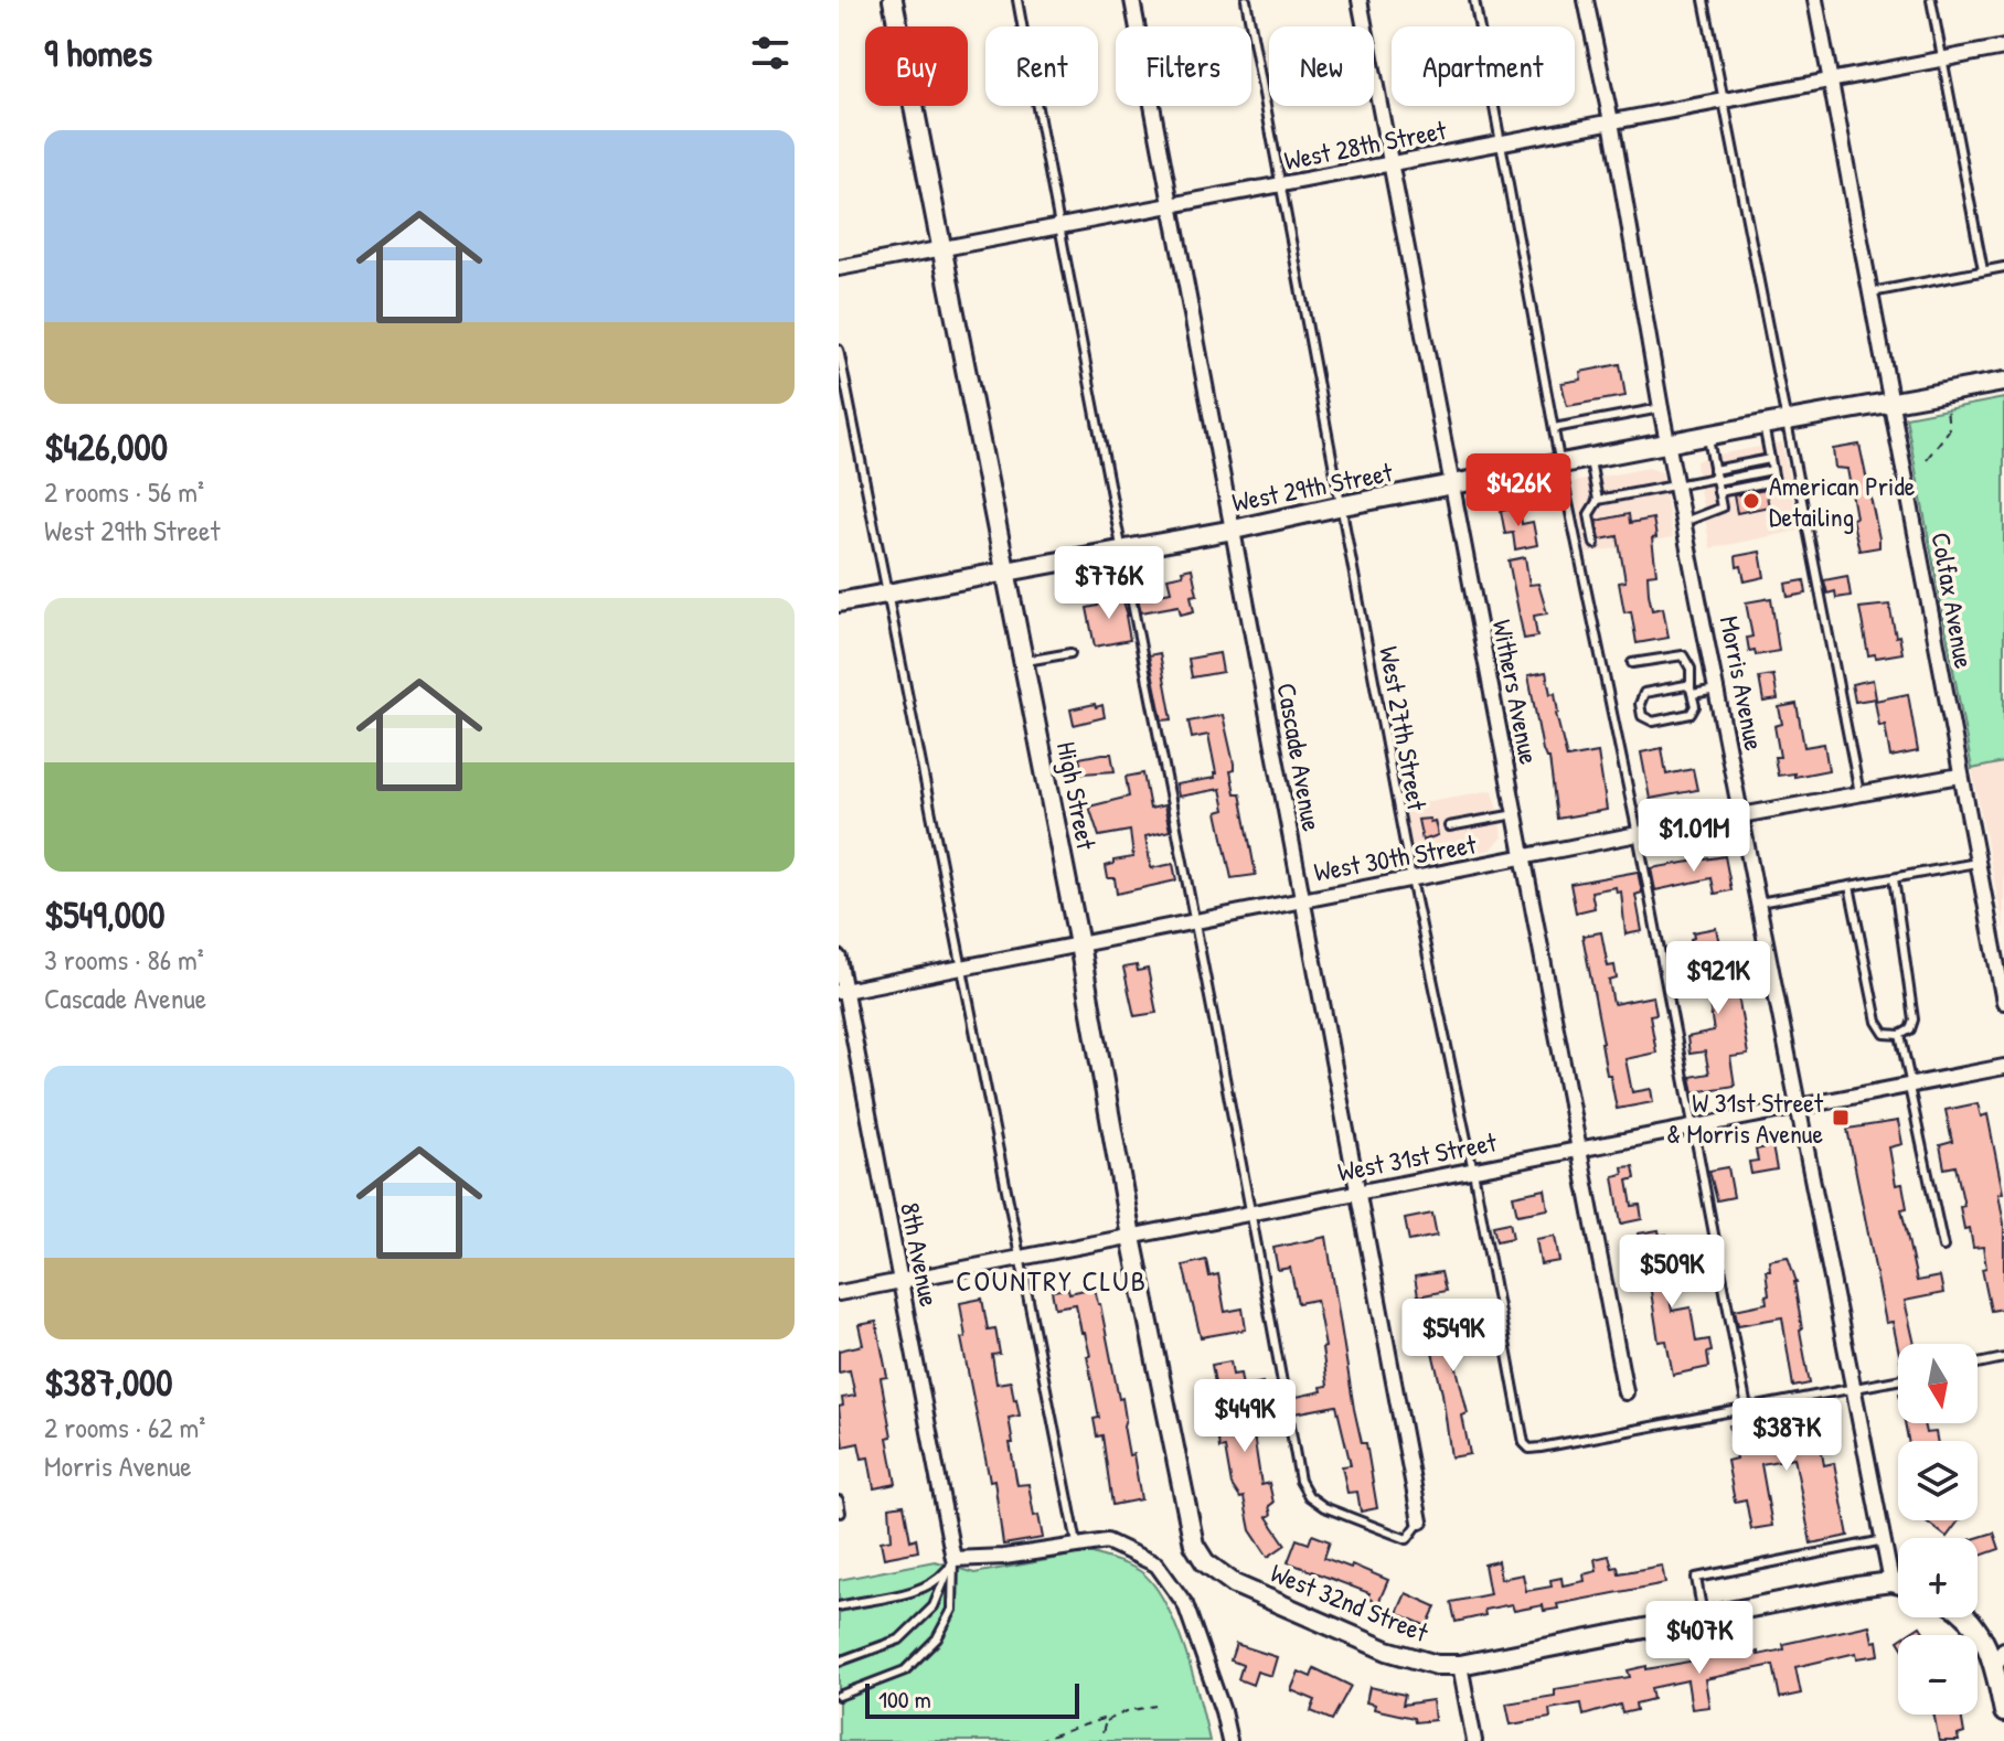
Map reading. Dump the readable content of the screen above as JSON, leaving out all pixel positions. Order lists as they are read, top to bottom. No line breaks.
{"streets":{"street":["West 28th Street","West 29th Street","Colfax Avenue","Morris Avenue","Withers Avenue","Cascade Avenue","High Street","West 30th Street","West 31st Street","8th Avenue","West 32nd Street"],"lane":["West 27th Street"]},"crossings":[["West 28th Street","Colfax Avenue"],["West 28th Street","Morris Avenue"],["West 28th Street","Withers Avenue"],["West 28th Street","West 27th Street"],["West 28th Street","Cascade Avenue"],["West 28th Street","High Street"],["West 29th Street","Colfax Avenue"],["West 29th Street","Morris Avenue"],["West 29th Street","Withers Avenue"],["West 29th Street","West 27th Street"],["West 29th Street","Cascade Avenue"],["West 29th Street","High Street"],["Colfax Avenue","West 30th Street"],["Morris Avenue","West 30th Street"],["Morris Avenue","West 31st Street"],["Morris Avenue","West 32nd Street"],["Withers Avenue","West 30th Street"],["Withers Avenue","West 31st Street"],["West 27th Street","West 30th Street"],["West 27th Street","West 31st Street"],["Cascade Avenue","West 30th Street"],["Cascade Avenue","West 31st Street"],["High Street","West 30th Street"],["High Street","West 31st Street"],["High Street","West 32nd Street"],["West 30th Street","8th Avenue"],["West 31st Street","8th Avenue"]],"districts":["COUNTRY CLUB"],"places":{"other":["American Pride Detailing"],"transit":["W 31st Street & Morris Avenue"]},"scale_bar":"100 m","north":"bottom","page":{"heading":"9 homes","chip":["Buy","Rent","Filters","New","Apartment"],"list":[{"name":"$426,000","note":"2 rooms · 56 m² · West 29th Street"},{"name":"$549,000","note":"3 rooms · 86 m² · Cascade Avenue"},{"name":"$387,000","note":"2 rooms · 62 m² · Morris Avenue"}],"price":["$426K","$776K","$1.01M","$921K","$509K","$549K","$449K","$387K","$407K"],"map_buttons":["+","−"],"scale":"100 m"}}
